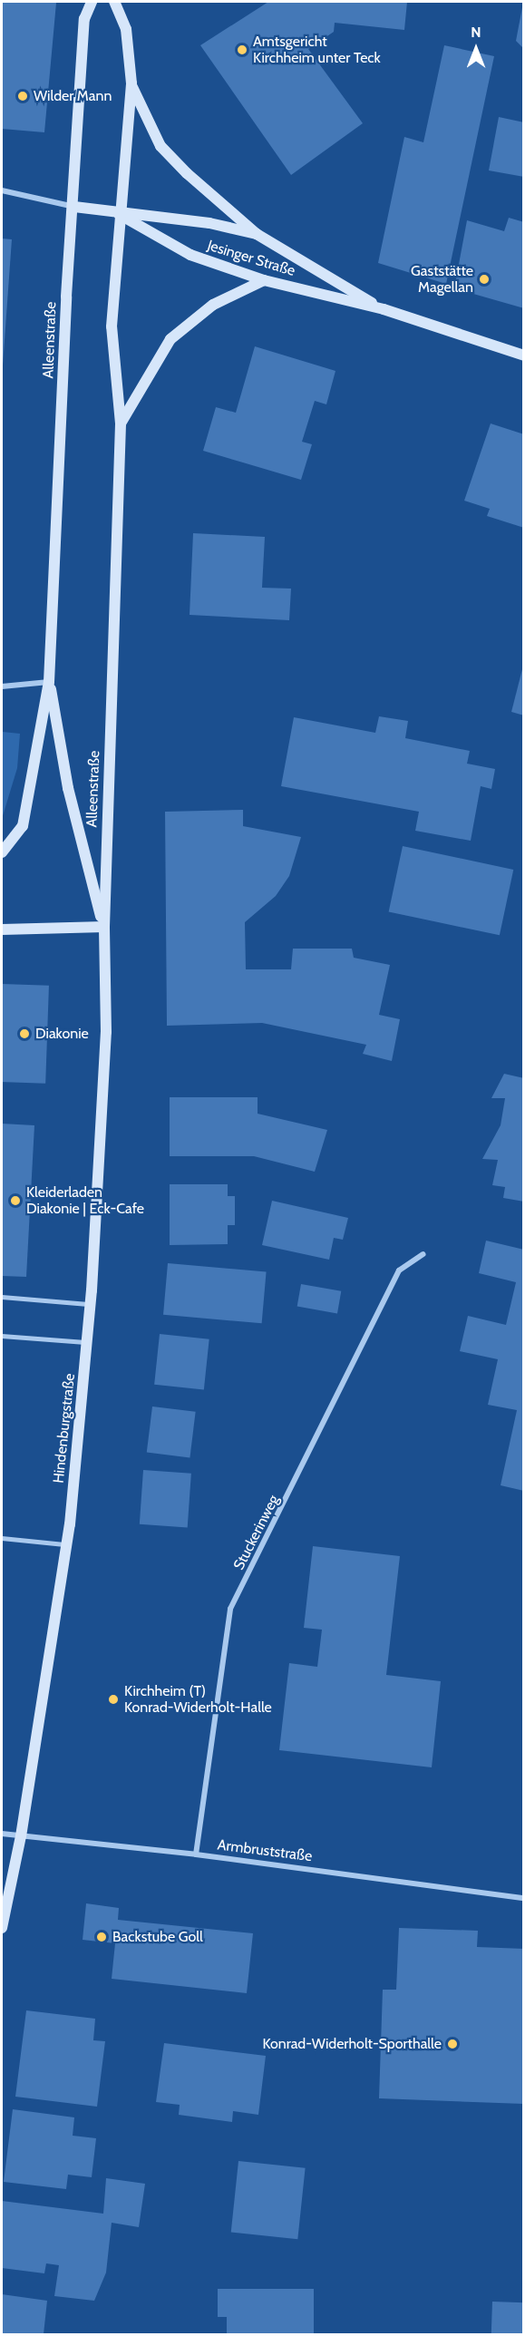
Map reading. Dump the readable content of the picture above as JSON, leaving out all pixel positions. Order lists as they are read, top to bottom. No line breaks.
{"streets":{"main road":["Jesinger Straße","Alleenstraße","Hindenburgstraße"],"street":["Stuckerinweg","Armbruststraße"]},"crossings":[["Jesinger Straße","Alleenstraße"],["Alleenstraße","Hindenburgstraße"],["Hindenburgstraße","Armbruststraße"],["Stuckerinweg","Armbruststraße"]],"places":["Amtsgericht Kirchheim unter Teck","Wilder Mann","Gaststätte Magellan","Diakonie","Kleiderladen Diakonie | Eck-Cafe","Kirchheim (T) Konrad-Widerholt-Halle","Backstube Goll","Konrad-Widerholt-Sporthalle"],"north":"top"}
